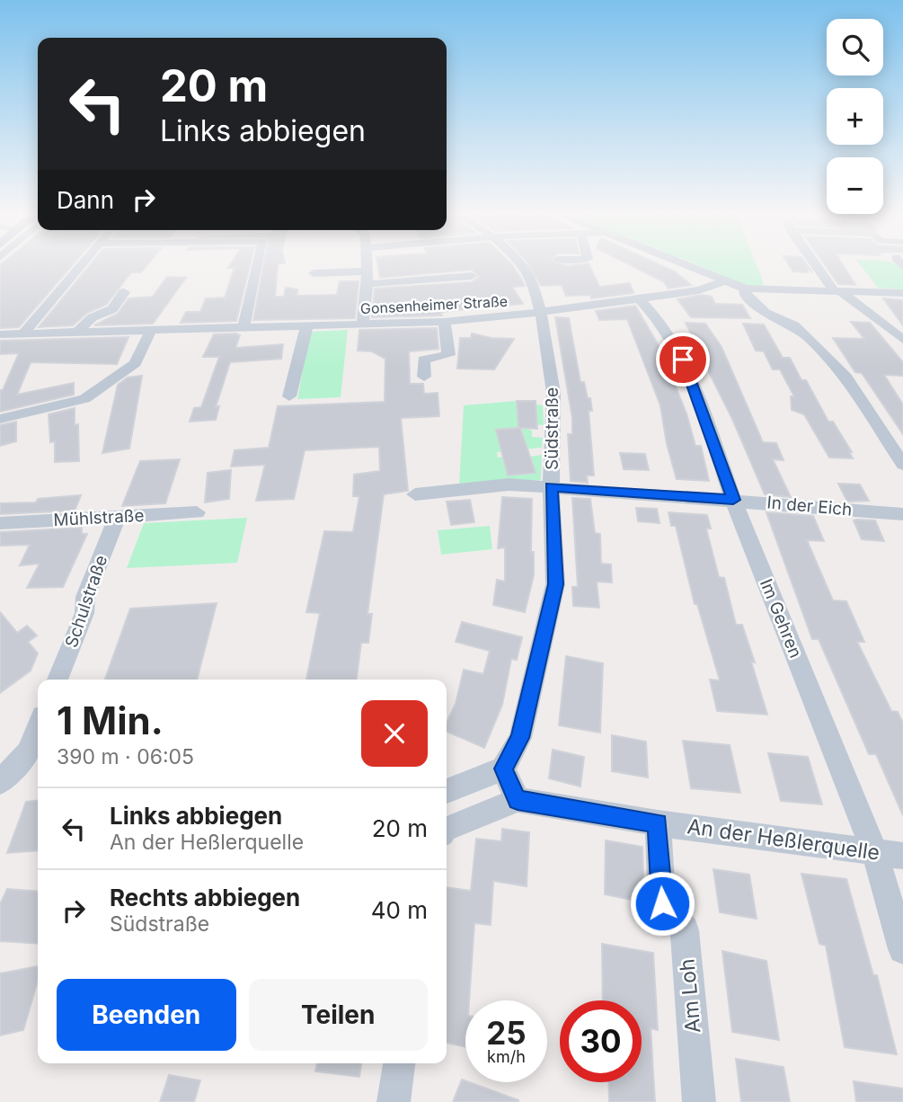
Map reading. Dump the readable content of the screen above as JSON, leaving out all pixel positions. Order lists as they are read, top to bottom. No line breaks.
{"streets":{"street":["Gonsenheimer Straße","Südstraße","In der Eich","Mühlstraße","Schulstraße","Im Gehren","An der Heßlerquelle","Am Loh"]},"crossings":[["Gonsenheimer Straße","Südstraße"],["Gonsenheimer Straße","Im Gehren"],["Südstraße","In der Eich"],["In der Eich","Im Gehren"],["Mühlstraße","Schulstraße"],["Im Gehren","An der Heßlerquelle"],["An der Heßlerquelle","Am Loh"]],"page":{"map_buttons":["+","−"],"turn":["20 m","Links abbiegen"],"then":"Dann","heading":["1 Min.","390 m · 06:05"],"list":[{"name":"Links abbiegen","note":"An der Heßlerquelle","value":"20 m"},{"name":"Rechts abbiegen","note":"Südstraße","value":"40 m"}],"buttons":["Beenden","Teilen"],"speed":"25 km/h","limit":"30"}}
